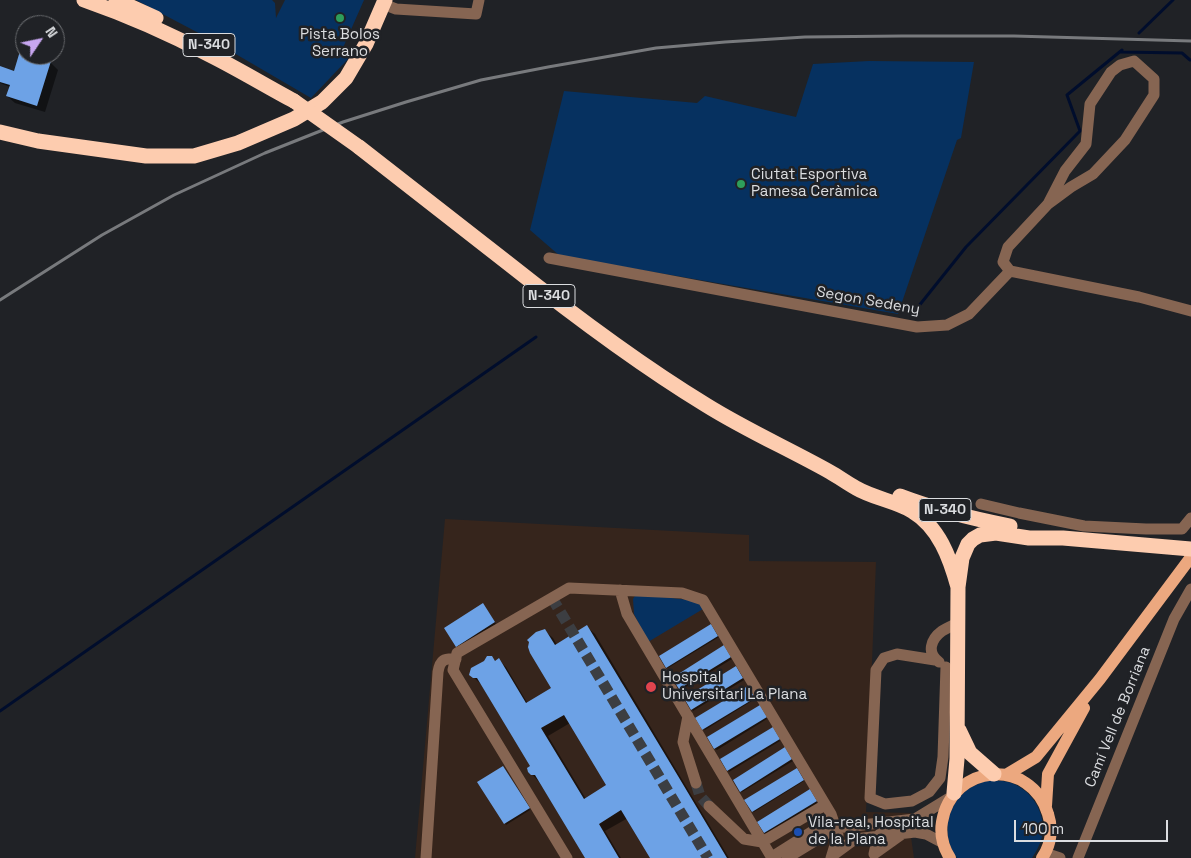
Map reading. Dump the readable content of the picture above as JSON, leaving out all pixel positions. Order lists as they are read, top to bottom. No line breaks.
{"streets":{"highway":["N-340"],"street":["Segon Sedeny","Camí Vell de Borriana"]},"places":["Pista Bolos Serrano","Ciutat Esportiva Pamesa Ceràmica","Hospital Universitari La Plana","Vila-real, Hospital de la Plana"],"scale_bar":"100 m","north":"top right"}
